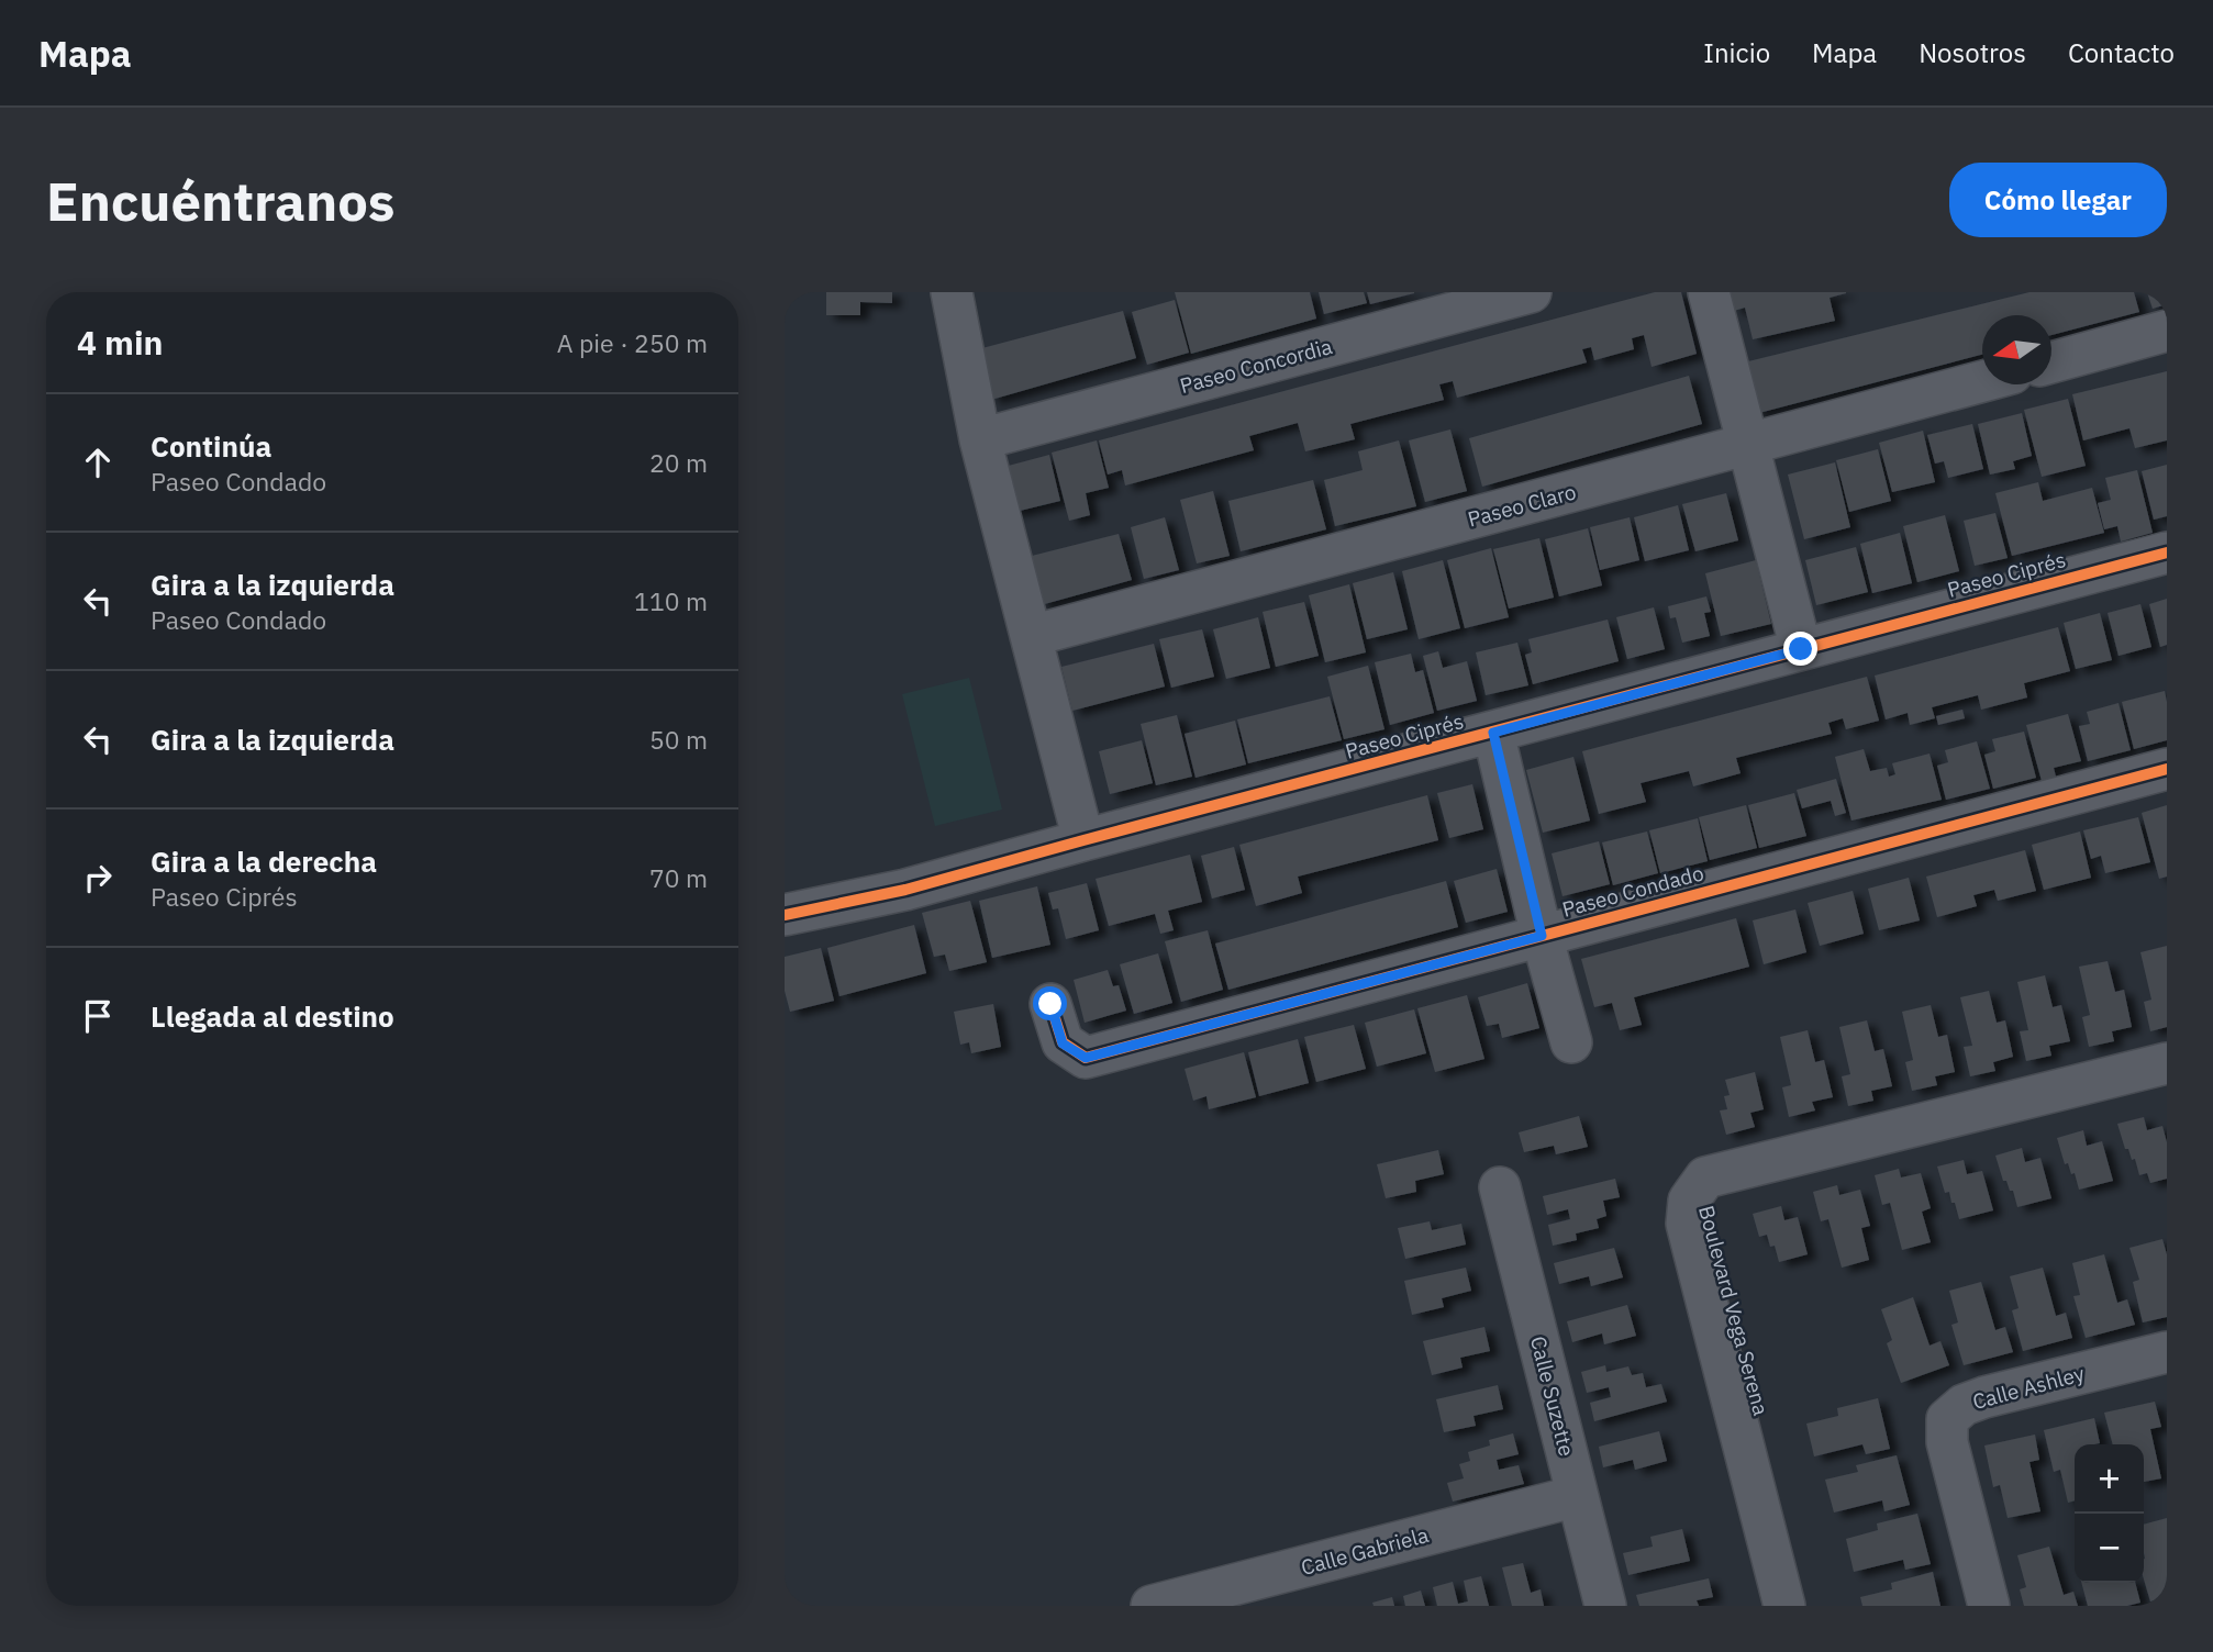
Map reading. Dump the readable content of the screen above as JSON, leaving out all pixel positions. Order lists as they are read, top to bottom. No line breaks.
{"streets":{"street":["Paseo Concordia","Paseo Claro","Paseo Ciprés","Paseo Condado","Boulevard Vega Serena","Calle Ashley","Calle Suzette","Calle Gabriela"]},"crossings":[["Calle Suzette","Calle Gabriela"]],"north":"left","page":{"header":"Mapa","nav":["Inicio","Mapa","Nosotros","Contacto"],"buttons":"Cómo llegar","title":"Encuéntranos","heading":["4 min","A pie · 250 m"],"list":[["Continúa","Paseo Condado","20 m"],["Gira a la izquierda","Paseo Condado","110 m"],["Gira a la izquierda","50 m"],["Gira a la derecha","Paseo Ciprés","70 m"],"Llegada al destino"],"map_buttons":["+","−"]}}
